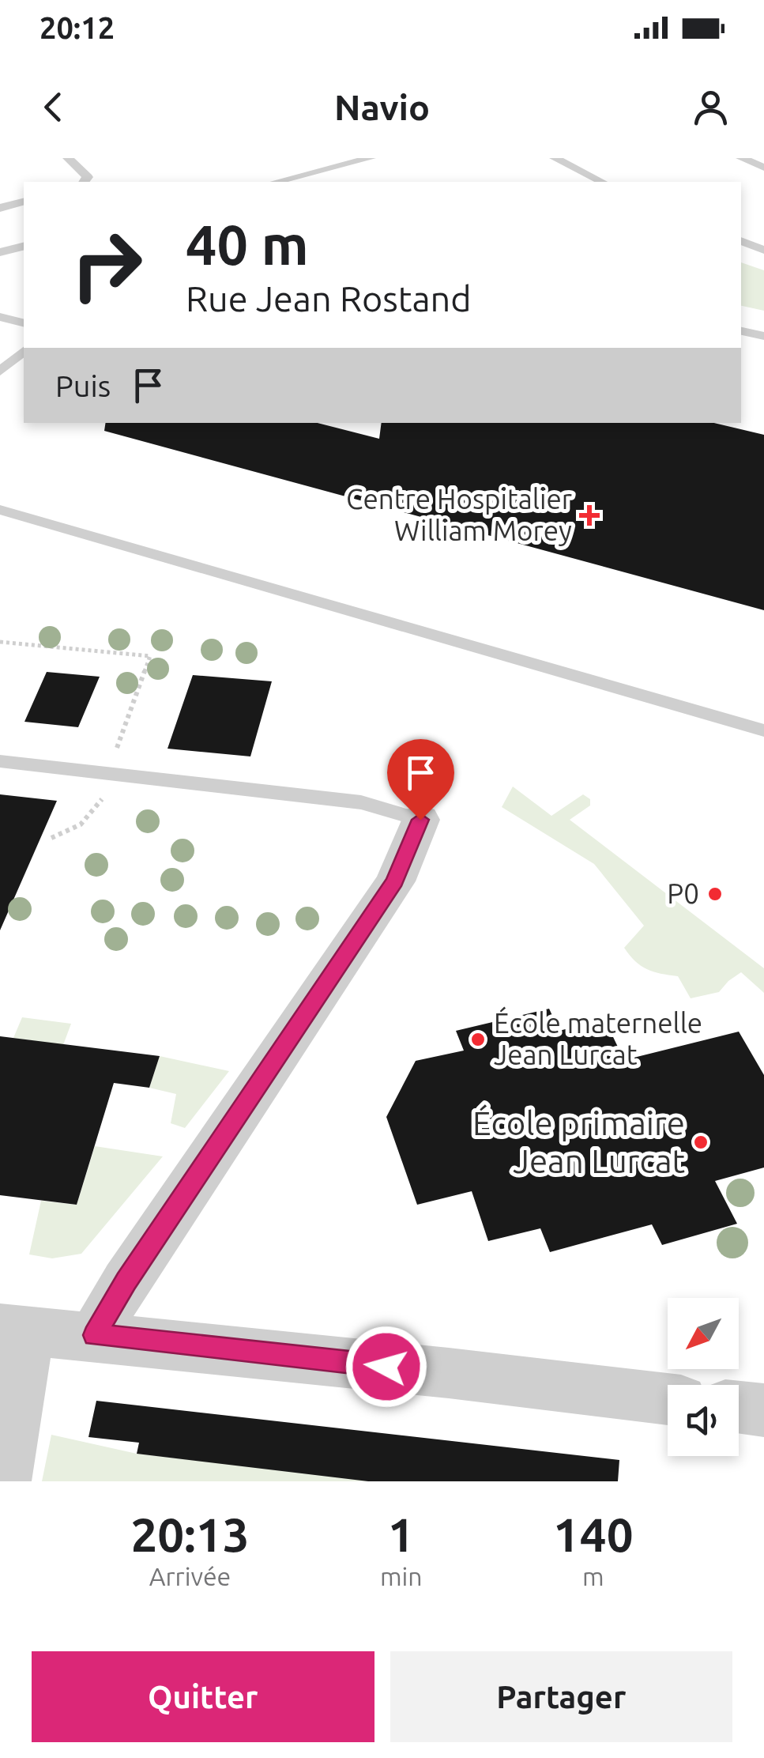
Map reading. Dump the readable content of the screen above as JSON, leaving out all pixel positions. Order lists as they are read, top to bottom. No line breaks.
{"places":{"health":["Centre Hospitalier William Morey"],"other":["P0","École maternelle Jean Lurcat","École primaire Jean Lurcat"]},"north":"bottom left","page":{"status":"20:12","header":"Navio","turn":["40 m","Rue Jean Rostand"],"then":"Puis","eta":["20:13","Arrivée","1","min","140","m"],"buttons":["Quitter","Partager"]}}
